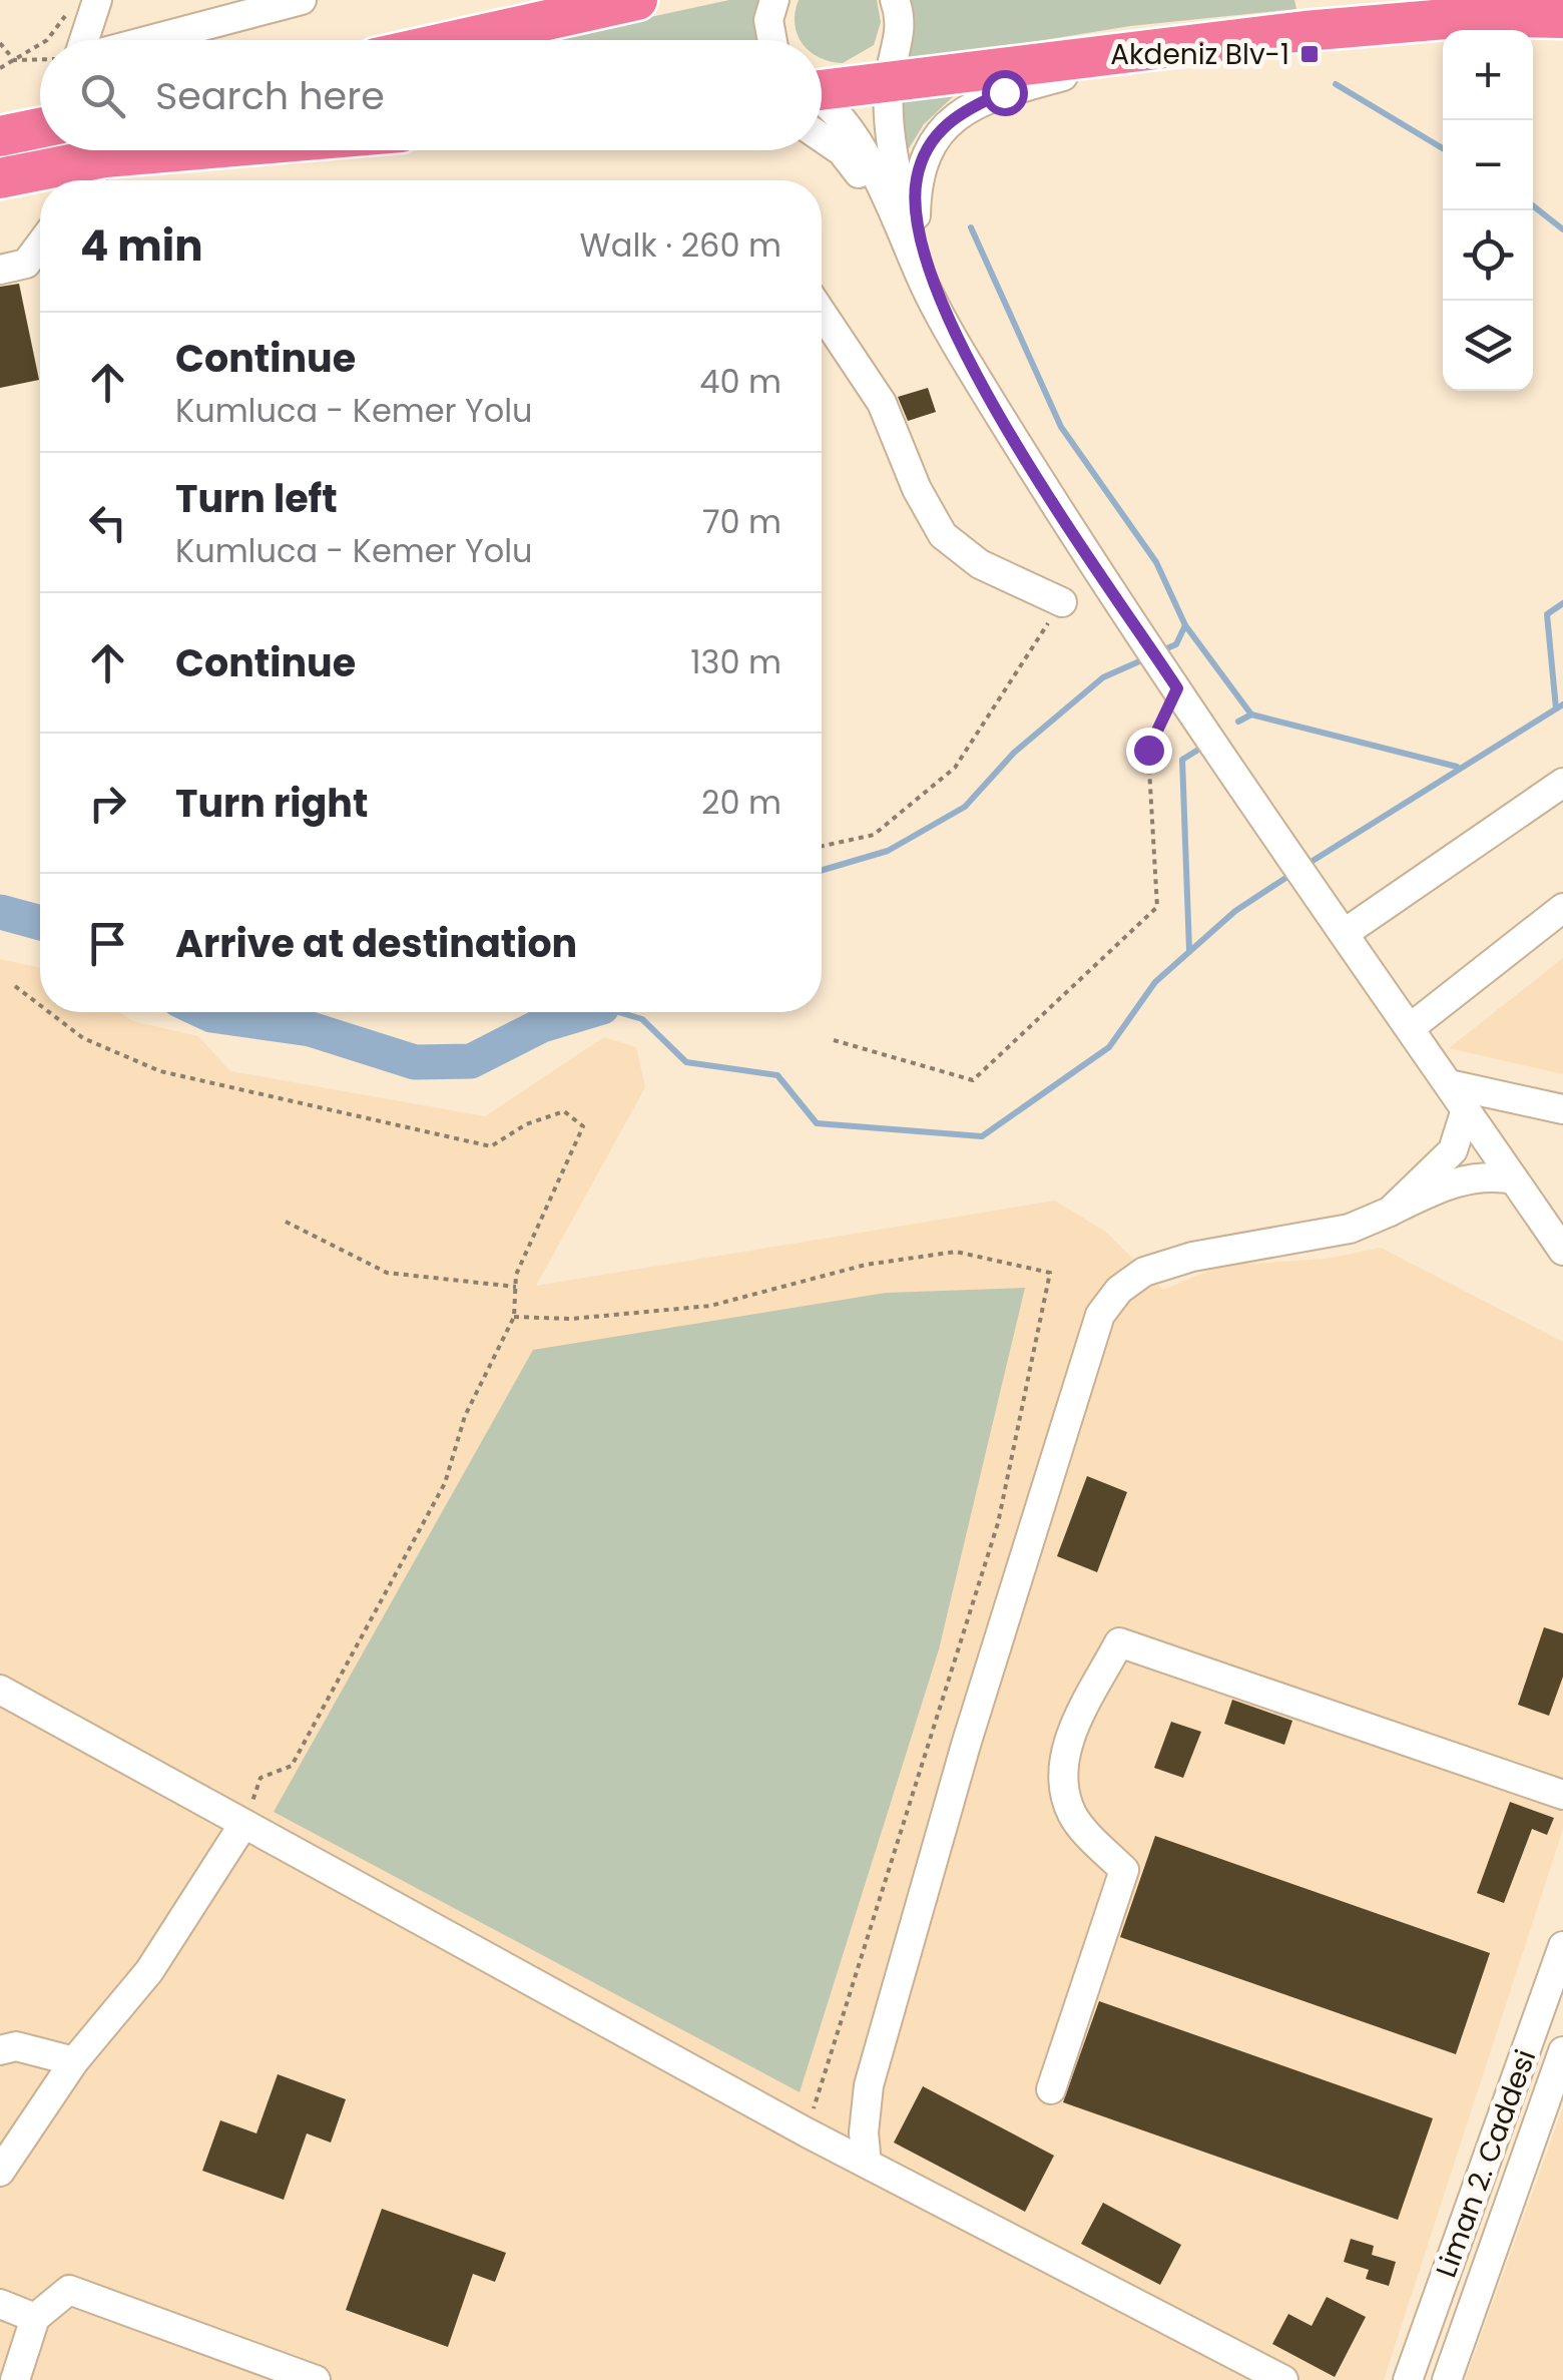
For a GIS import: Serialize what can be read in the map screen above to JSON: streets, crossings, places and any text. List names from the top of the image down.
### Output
{
  "streets": {
    "street": ["Liman 2. Caddesi"]
  },
  "places": {
    "transit": ["Akdeniz Blv-1"]
  },
  "page": {
    "map_buttons": ["+", "−"],
    "search": "Search here",
    "heading": ["4 min", "Walk · 260 m"],
    "list": [
      ["Continue", "Kumluca - Kemer Yolu", "40 m"],
      ["Turn left", "Kumluca - Kemer Yolu", "70 m"],
      ["Continue", "130 m"],
      ["Turn right", "20 m"],
      "Arrive at destination"
    ]
  }
}
